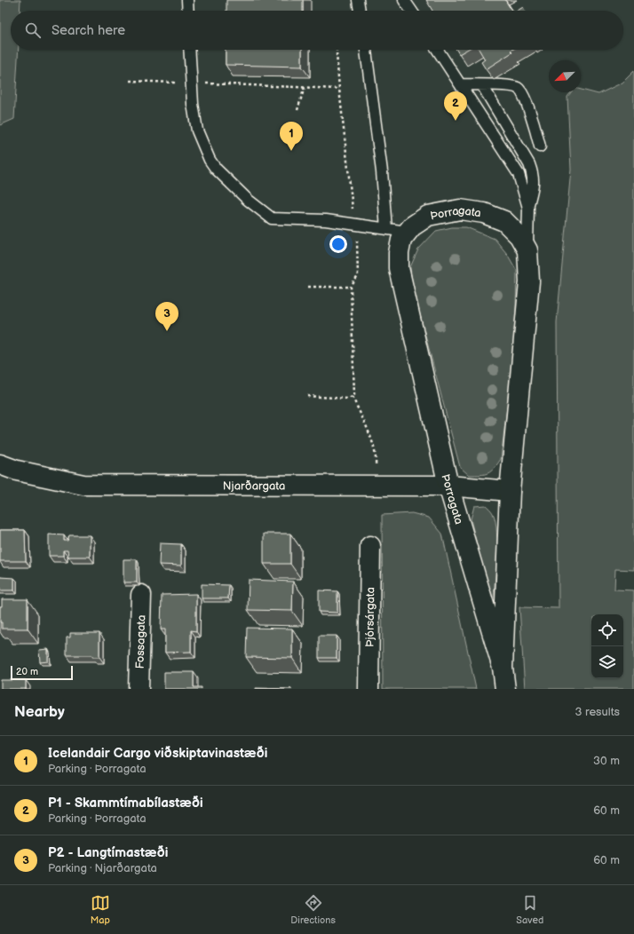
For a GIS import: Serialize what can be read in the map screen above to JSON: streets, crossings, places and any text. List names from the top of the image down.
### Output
{
  "streets": {
    "main road": [
      "Þorragata",
      "Njarðargata",
      "Þjórsárgata",
      "Fossagata"
    ]
  },
  "crossings": [
    ["Þorragata", "Njarðargata"]
  ],
  "scale_bar": "20 m",
  "north": "bottom left",
  "page": {
    "search": "Search here",
    "pins": ["2", "1", "3"],
    "scale": "20 m",
    "heading": ["Nearby", "3 results"],
    "list": [
      {
        "mark": "1",
        "name": "Icelandair Cargo viðskiptavinastæði",
        "note": "Parking · Þorragata",
        "value": "30 m"
      },
      {
        "mark": "2",
        "name": "P1 - Skammtímabílastæði",
        "note": "Parking · Þorragata",
        "value": "60 m"
      },
      {
        "mark": "3",
        "name": "P2 - Langtímastæði",
        "note": "Parking · Njarðargata",
        "value": "60 m"
      }
    ],
    "nav": ["Map", "Directions", "Saved"]
  }
}
